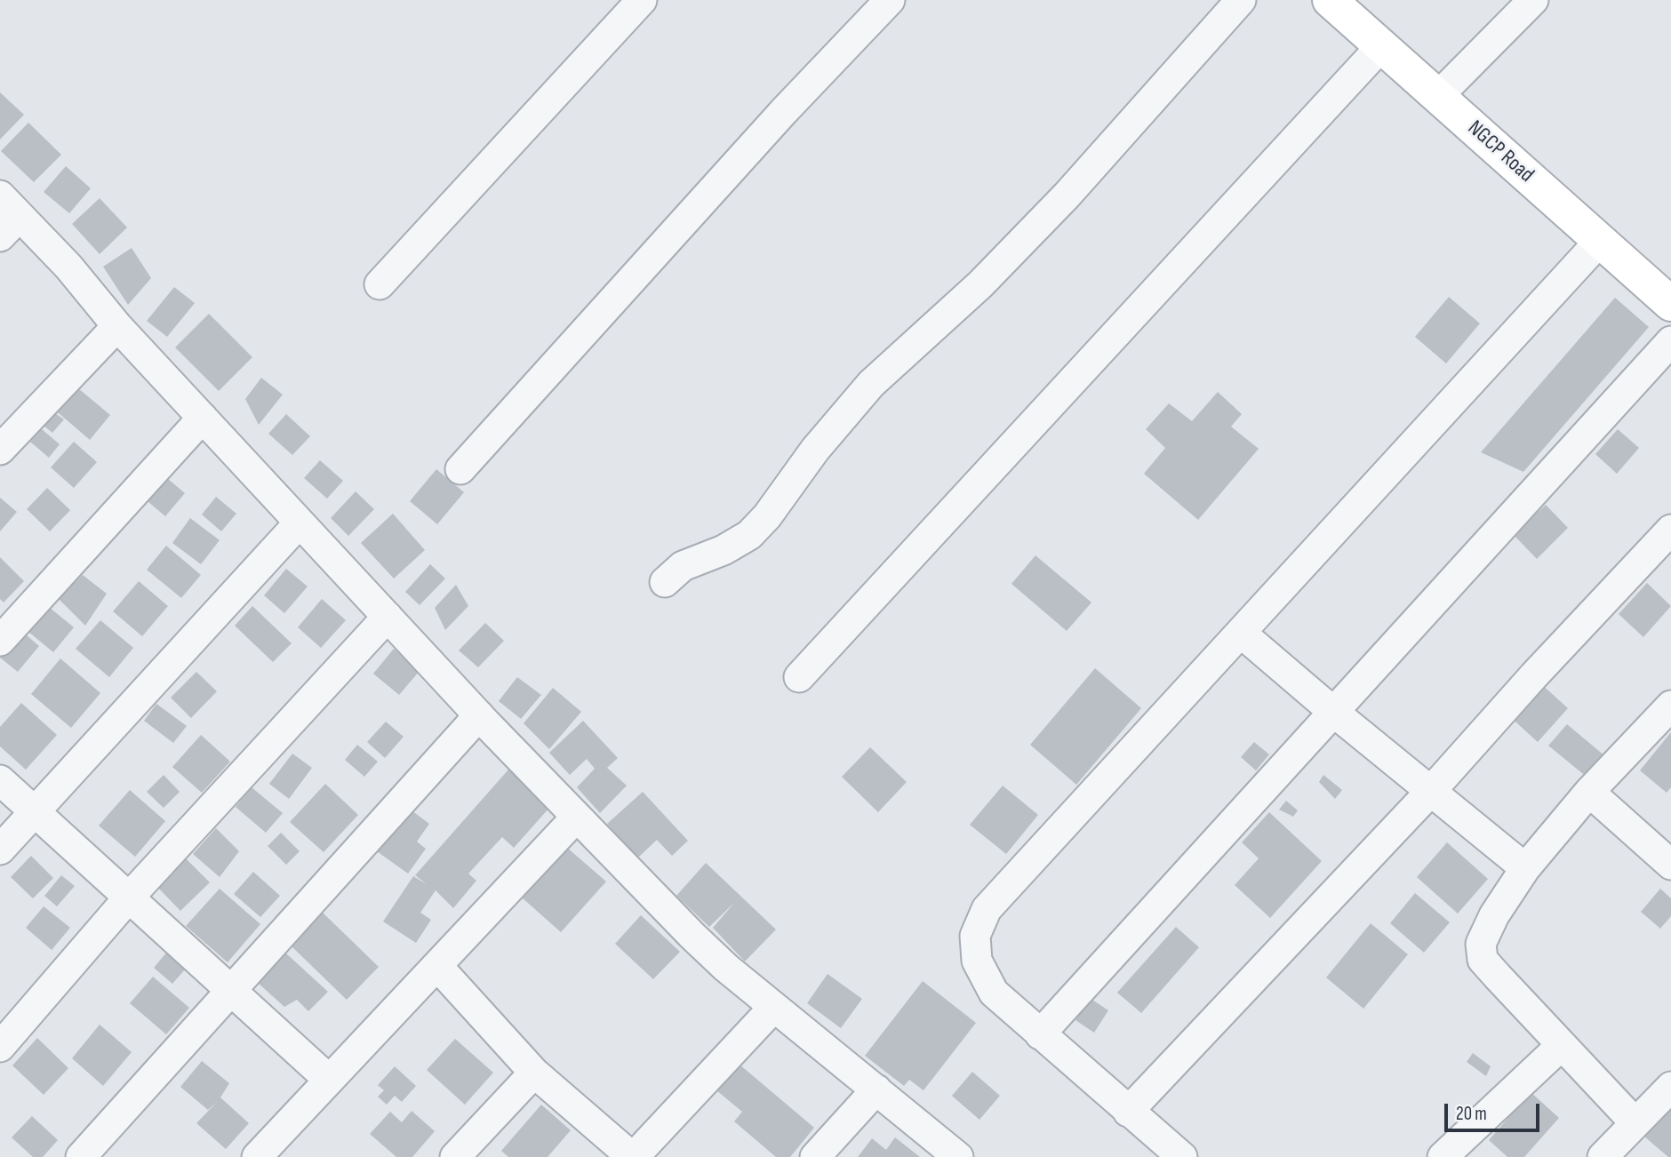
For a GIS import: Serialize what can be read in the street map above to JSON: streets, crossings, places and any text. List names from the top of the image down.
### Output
{
  "streets": {
    "main road": ["NGCP Road"]
  },
  "scale_bar": "20 m"
}
